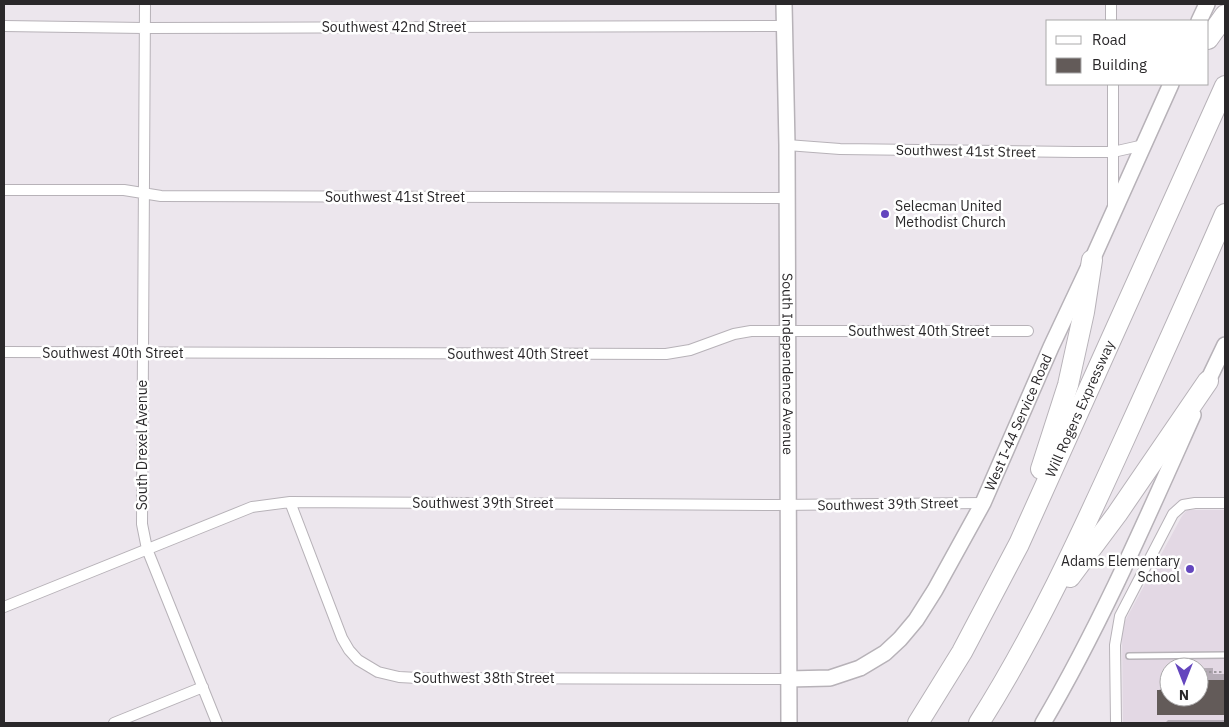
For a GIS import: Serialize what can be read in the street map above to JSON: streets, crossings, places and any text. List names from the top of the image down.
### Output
{
  "streets": {
    "highway": ["Will Rogers Expressway"],
    "street": [
      "Southwest 42nd Street",
      "Southwest 41st Street",
      "Southwest 40th Street",
      "South Independence Avenue",
      "West I-44 Service Road",
      "South Drexel Avenue",
      "Southwest 39th Street",
      "Southwest 38th Street"
    ]
  },
  "crossings": [
    ["Southwest 42nd Street", "South Independence Avenue"],
    ["Southwest 42nd Street", "South Drexel Avenue"],
    ["Southwest 41st Street", "South Independence Avenue"],
    ["Southwest 41st Street", "West I-44 Service Road"],
    ["Southwest 41st Street", "South Drexel Avenue"],
    ["Southwest 40th Street", "South Independence Avenue"],
    ["Southwest 40th Street", "South Drexel Avenue"],
    ["South Independence Avenue", "West I-44 Service Road"],
    ["South Independence Avenue", "Southwest 39th Street"],
    ["South Independence Avenue", "Southwest 38th Street"],
    ["West I-44 Service Road", "Southwest 39th Street"],
    ["West I-44 Service Road", "Southwest 38th Street"],
    ["South Drexel Avenue", "Southwest 39th Street"],
    ["Southwest 39th Street", "Southwest 38th Street"]
  ],
  "places": ["Selecman United Methodist Church", "Adams Elementary School"],
  "legend": ["Road", "Building"],
  "north": "bottom"
}
